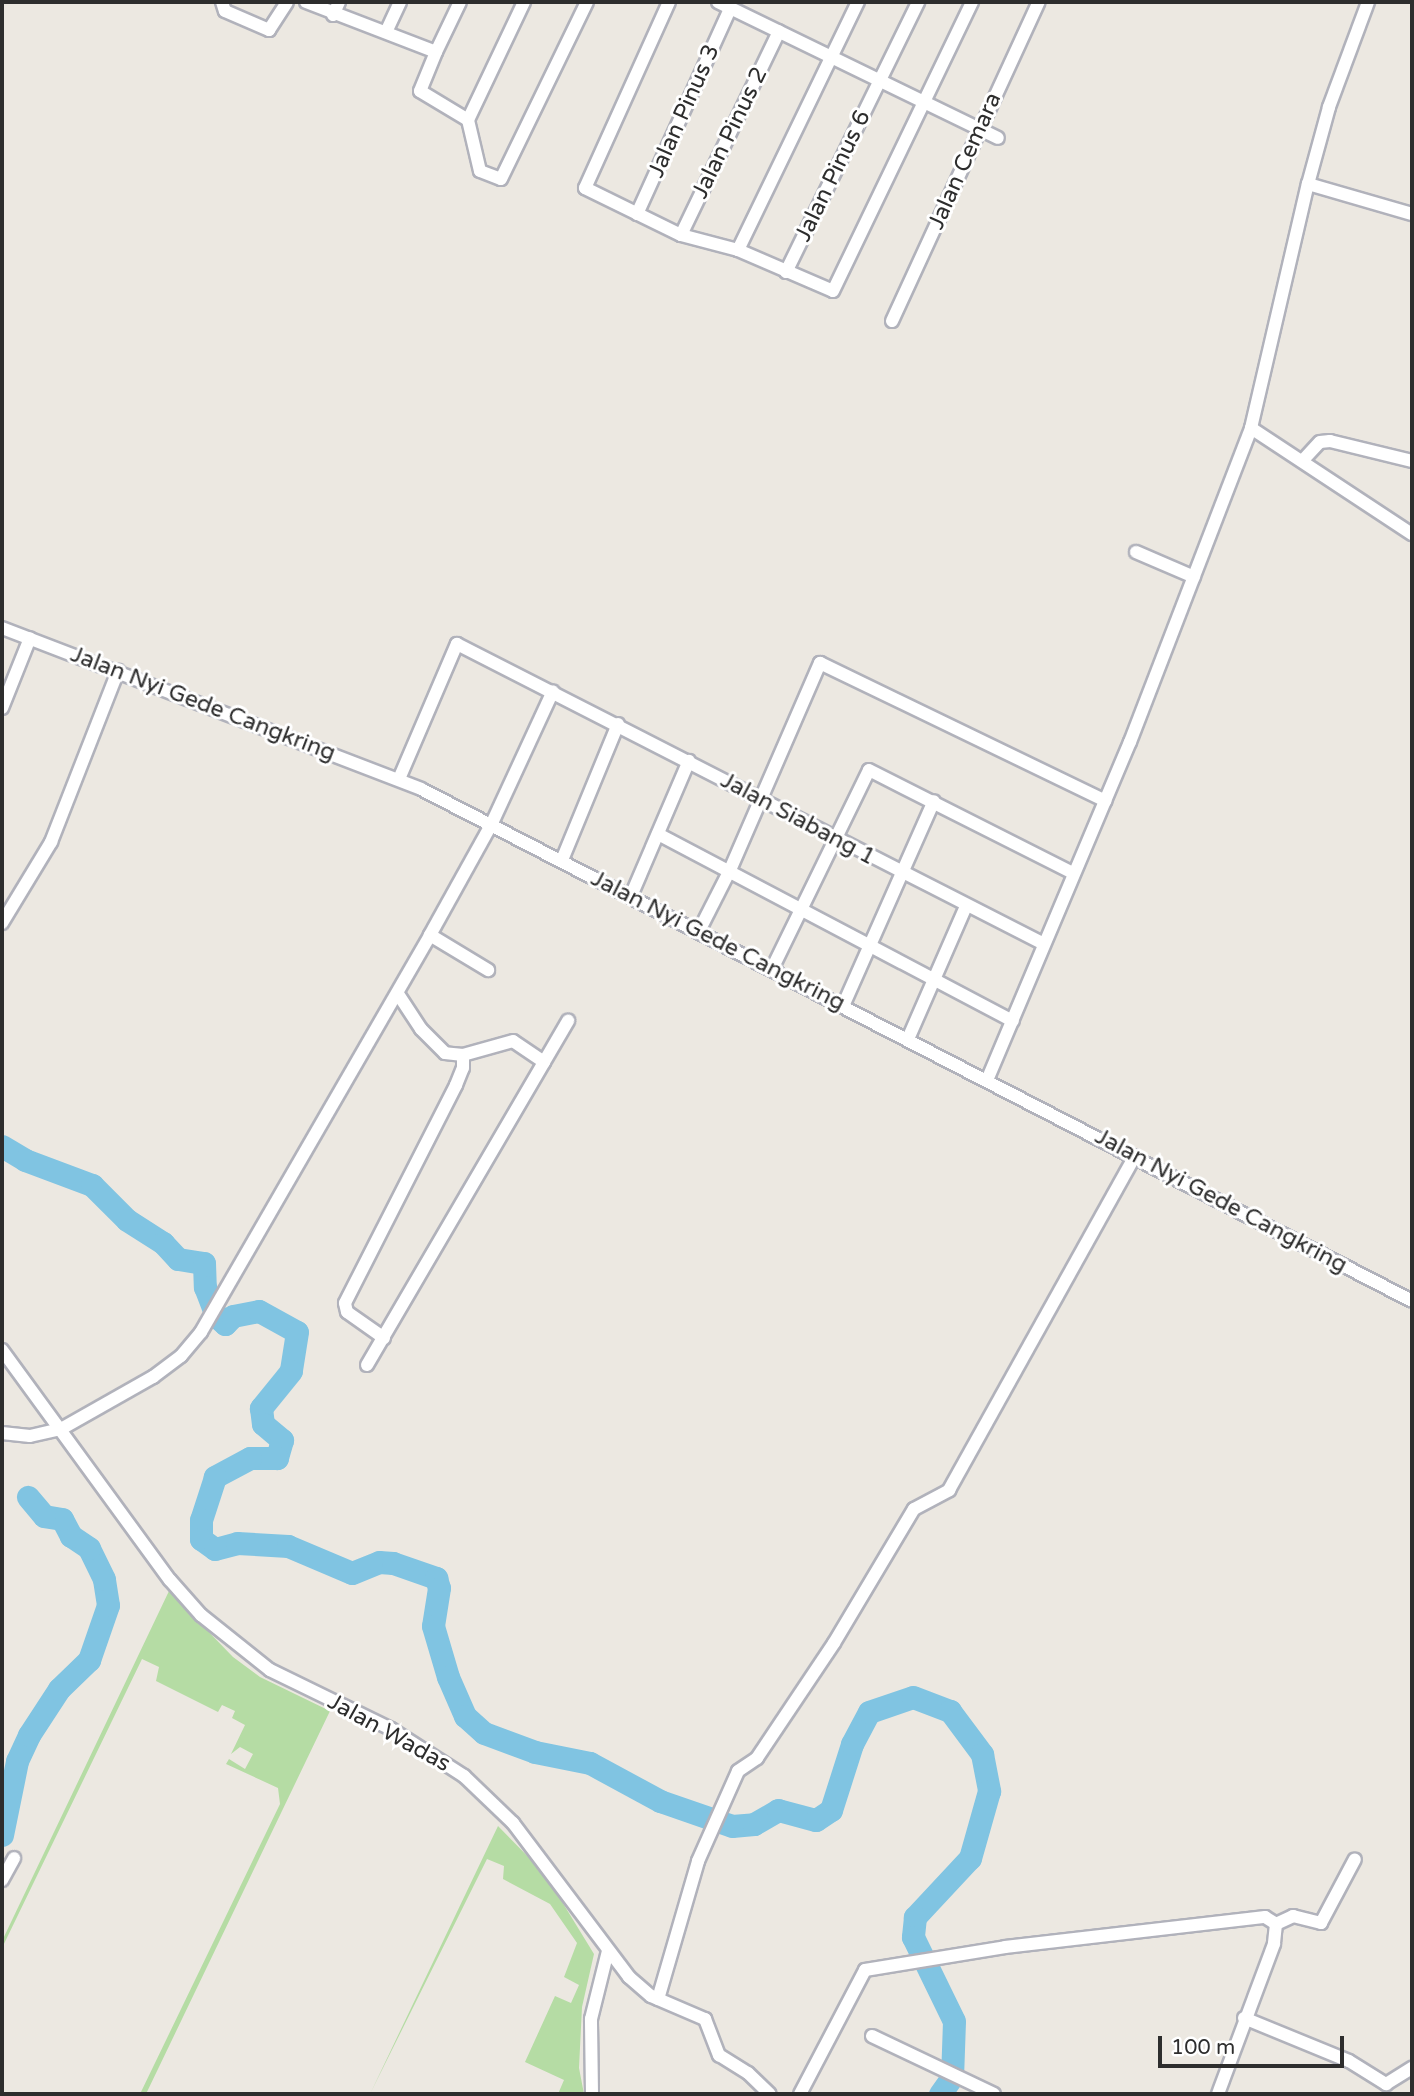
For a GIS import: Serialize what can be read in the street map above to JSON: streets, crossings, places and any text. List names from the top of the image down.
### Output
{
  "streets": {
    "street": [
      "Jalan Pinus 3",
      "Jalan Pinus 2",
      "Jalan Cemara",
      "Jalan Pinus 6",
      "Jalan Nyi Gede Cangkring",
      "Jalan Siabang 1",
      "Jalan Wadas"
    ]
  },
  "crossings": [
    ["Jalan Nyi Gede Cangkring", "Jalan Siabang 1"]
  ],
  "scale_bar": "100 m"
}
